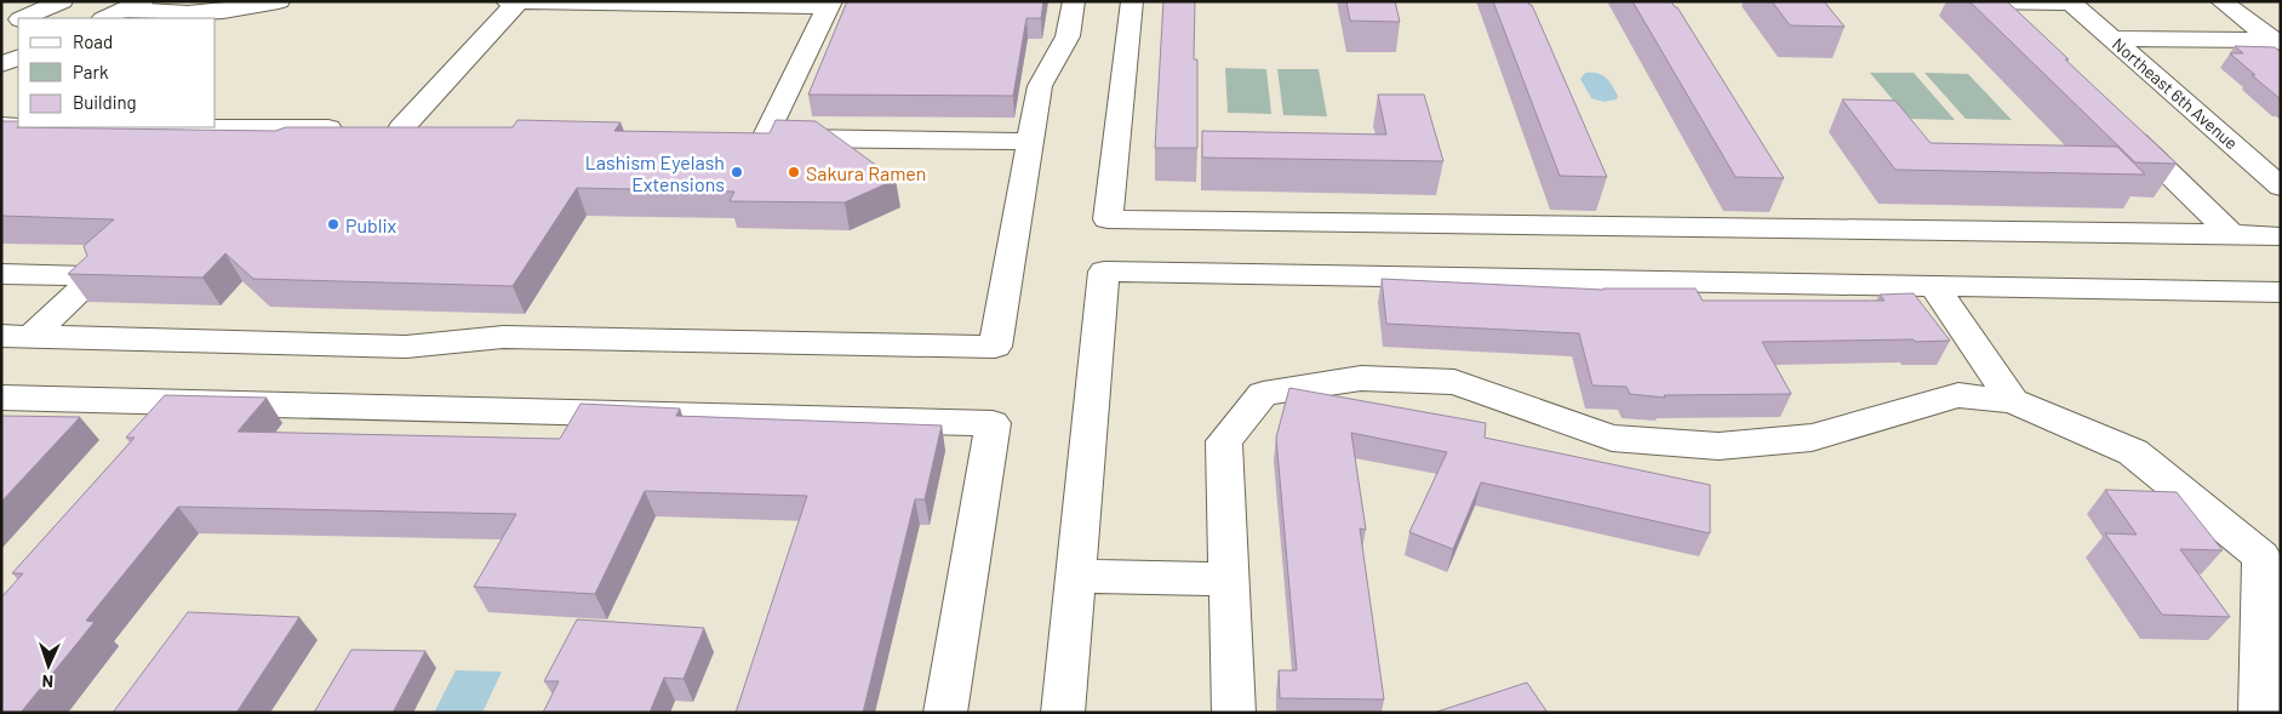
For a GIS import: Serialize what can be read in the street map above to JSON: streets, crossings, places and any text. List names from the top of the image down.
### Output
{
  "streets": {
    "street": ["Northeast 6th Avenue"]
  },
  "places": ["Lashism Eyelash Extensions", "Sakura Ramen", "Publix"],
  "legend": ["Road", "Park", "Building"],
  "north": "bottom"
}
